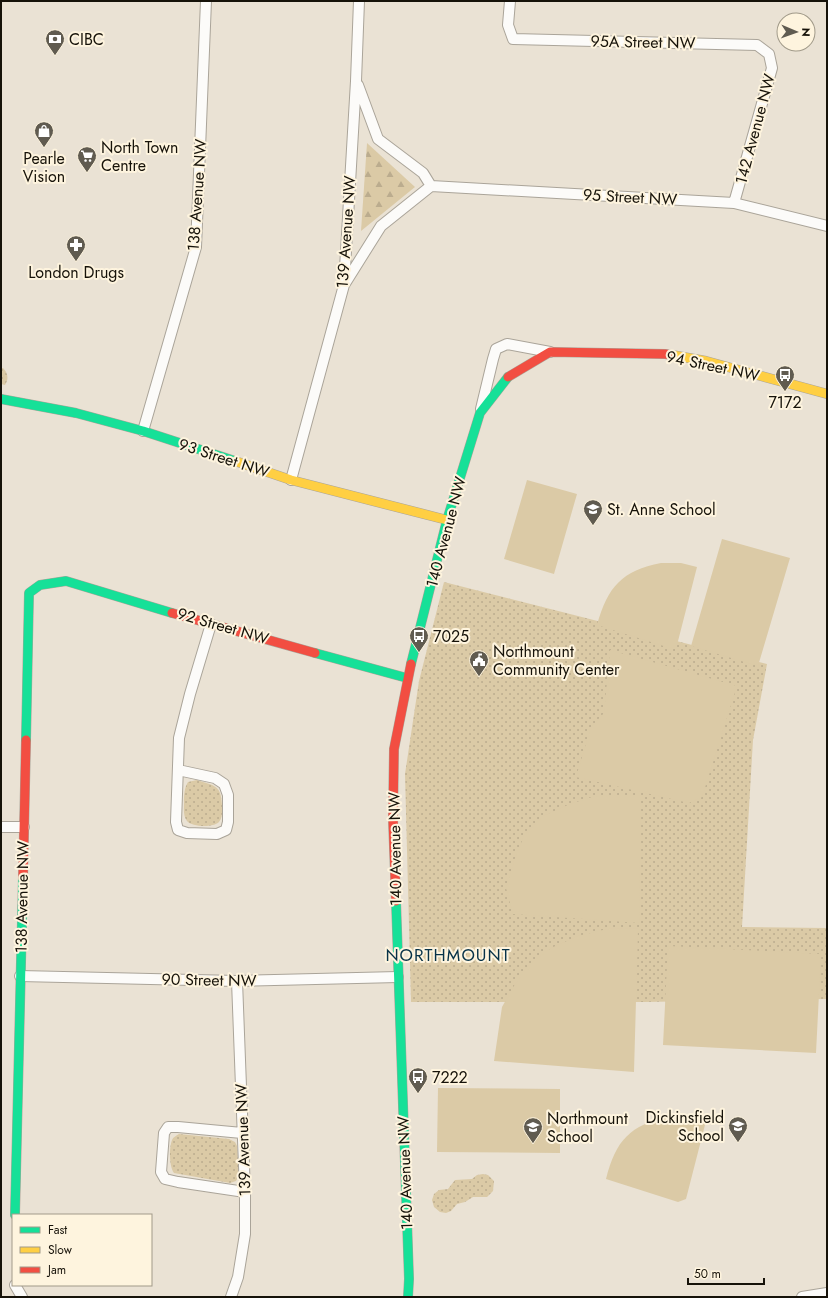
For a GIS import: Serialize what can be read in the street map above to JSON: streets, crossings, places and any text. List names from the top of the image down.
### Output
{
  "streets": {
    "street": [
      "95A Street NW",
      "142 Avenue NW",
      "138 Avenue NW",
      "95 Street NW",
      "139 Avenue NW",
      "94 Street NW",
      "93 Street NW",
      "140 Avenue NW",
      "92 Street NW",
      "90 Street NW"
    ]
  },
  "crossings": [
    ["95A Street NW", "142 Avenue NW"],
    ["142 Avenue NW", "95 Street NW"],
    ["138 Avenue NW", "93 Street NW"],
    ["138 Avenue NW", "92 Street NW"],
    ["138 Avenue NW", "90 Street NW"],
    ["139 Avenue NW", "93 Street NW"],
    ["139 Avenue NW", "90 Street NW"],
    ["94 Street NW", "140 Avenue NW"],
    ["93 Street NW", "140 Avenue NW"],
    ["140 Avenue NW", "92 Street NW"],
    ["140 Avenue NW", "90 Street NW"]
  ],
  "districts": ["NORTHMOUNT"],
  "places": {
    "bank": ["CIBC"],
    "shop": ["Pearle Vision"],
    "supermarket": ["North Town Centre"],
    "pharmacy": ["London Drugs"],
    "bus stop": ["7172", "7025", "7222"],
    "school or university": ["St. Anne School", "Dickinsfield School", "Northmount School"],
    "public building": ["Northmount Community Center"]
  },
  "legend": ["Fast", "Slow", "Jam"],
  "scale_bar": "50 m",
  "north": "right"
}
